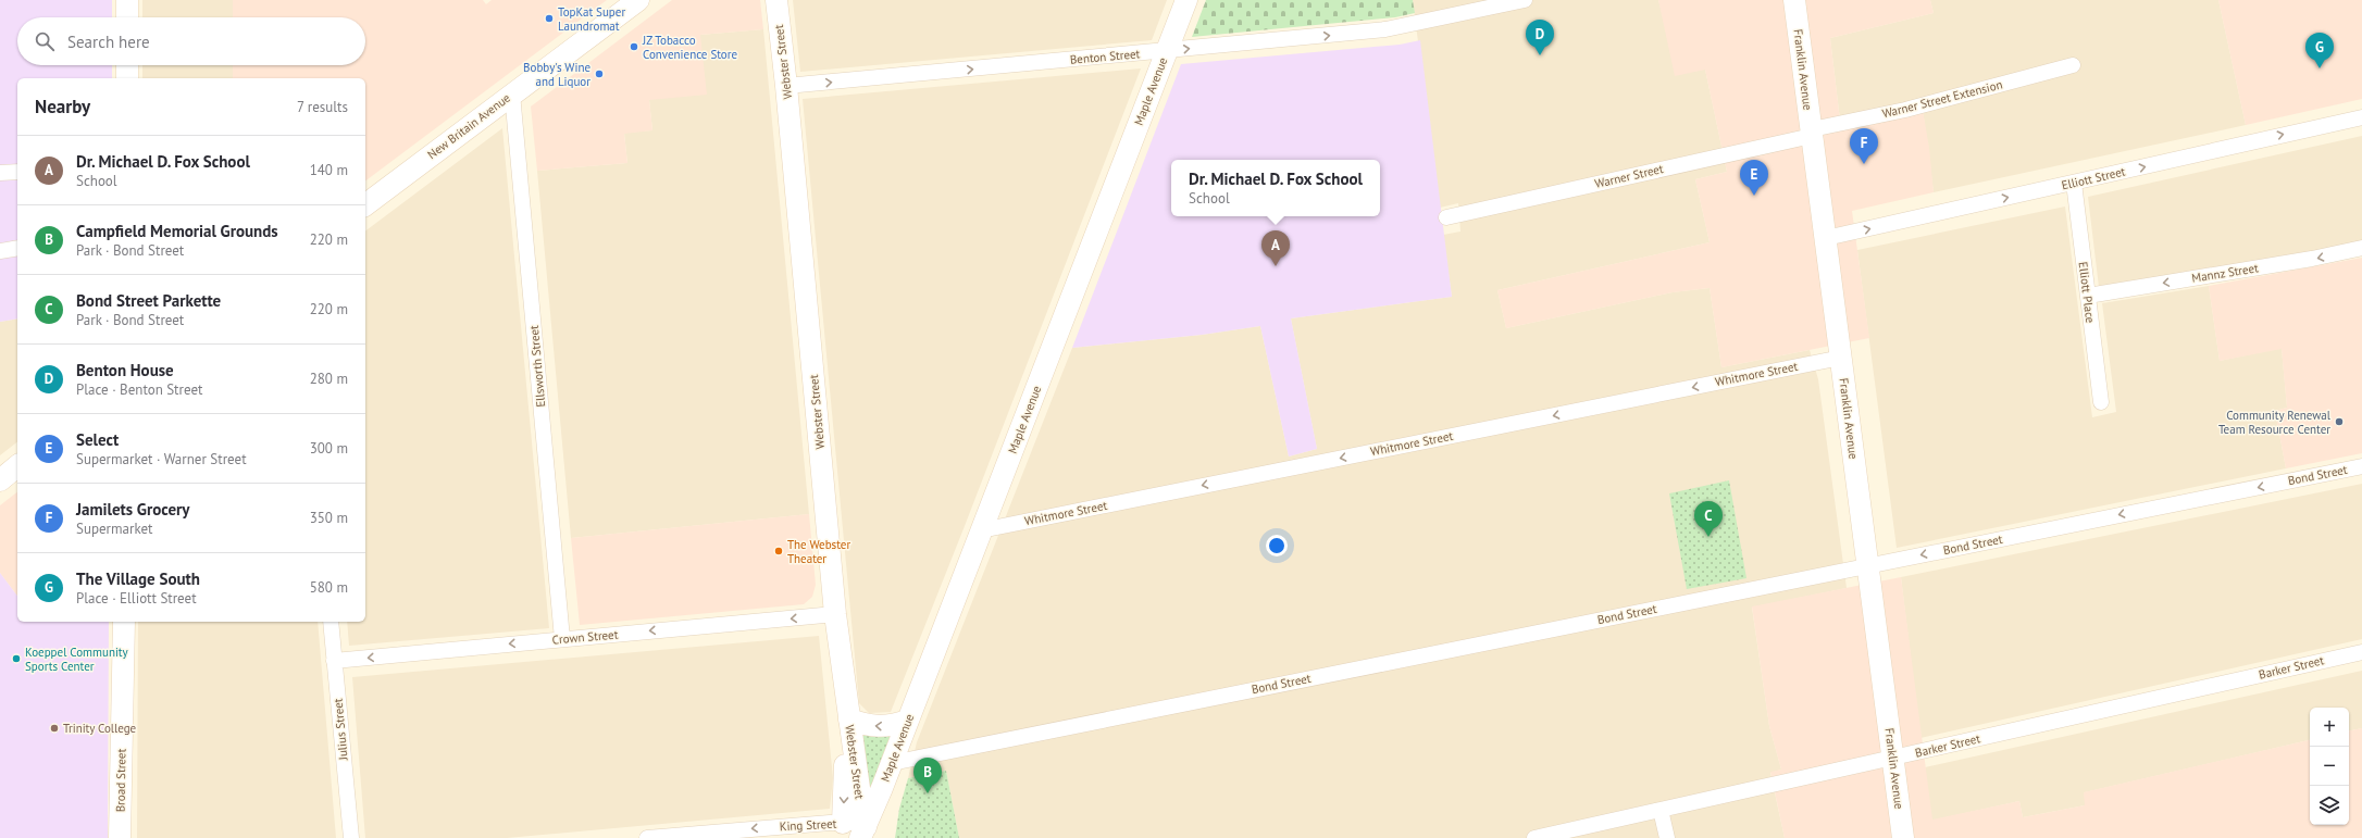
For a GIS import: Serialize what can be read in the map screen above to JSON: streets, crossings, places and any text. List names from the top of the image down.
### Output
{
  "streets": {
    "main road": [
      "Webster Street",
      "Franklin Avenue",
      "Maple Avenue",
      "New Britain Avenue",
      "Broad Street"
    ],
    "street": [
      "Benton Street",
      "Warner Street Extension",
      "Warner Street",
      "Elliott Street",
      "Mannz Street",
      "Elliott Place",
      "Ellsworth Street",
      "Whitmore Street",
      "Bond Street",
      "Crown Street",
      "Barker Street",
      "Julius Street",
      "King Street"
    ]
  },
  "crossings": [
    ["Benton Street", "Webster Street"],
    ["Benton Street", "Maple Avenue"],
    ["Webster Street", "Maple Avenue"],
    ["Webster Street", "Crown Street"],
    ["Webster Street", "King Street"],
    ["Franklin Avenue", "Warner Street Extension"],
    ["Franklin Avenue", "Warner Street"],
    ["Franklin Avenue", "Elliott Street"],
    ["Franklin Avenue", "Whitmore Street"],
    ["Franklin Avenue", "Bond Street"],
    ["Franklin Avenue", "Barker Street"],
    ["Maple Avenue", "Whitmore Street"],
    ["Maple Avenue", "Bond Street"],
    ["Maple Avenue", "King Street"],
    ["Warner Street Extension", "Warner Street"],
    ["New Britain Avenue", "Ellsworth Street"],
    ["Elliott Street", "Elliott Place"],
    ["Mannz Street", "Elliott Place"],
    ["Ellsworth Street", "Crown Street"],
    ["Crown Street", "Julius Street"]
  ],
  "one_way": [
    "Benton Street",
    "Elliott Street",
    "Mannz Street",
    "Whitmore Street",
    "Crown Street",
    "King Street"
  ],
  "places": [
    "TopKat Super Laundromat",
    "JZ Tobacco Convenience Store",
    "Bobby's Wine and Liquor",
    "Community Renewal Team Resource Center",
    "The Webster Theater",
    "Koeppel Community Sports Center",
    "Trinity College"
  ],
  "page": {
    "search": "Search here",
    "pins": [
      "D",
      "G",
      "F",
      "E",
      "A",
      "C",
      "B"
    ],
    "heading": ["Nearby", "7 results"],
    "list": [
      {
        "mark": "A",
        "name": "Dr. Michael D. Fox School",
        "note": "School",
        "value": "140 m"
      },
      {
        "mark": "B",
        "name": "Campfield Memorial Grounds",
        "note": "Park · Bond Street",
        "value": "220 m"
      },
      {
        "mark": "C",
        "name": "Bond Street Parkette",
        "note": "Park · Bond Street",
        "value": "220 m"
      },
      {
        "mark": "D",
        "name": "Benton House",
        "note": "Place · Benton Street",
        "value": "280 m"
      },
      {
        "mark": "E",
        "name": "Select",
        "note": "Supermarket · Warner Street",
        "value": "300 m"
      },
      {
        "mark": "F",
        "name": "Jamilets Grocery",
        "note": "Supermarket",
        "value": "350 m"
      },
      {
        "mark": "G",
        "name": "The Village South",
        "note": "Place · Elliott Street",
        "value": "580 m"
      }
    ],
    "popup": ["Dr. Michael D. Fox School", "School"],
    "map_buttons": ["+", "−"]
  }
}
